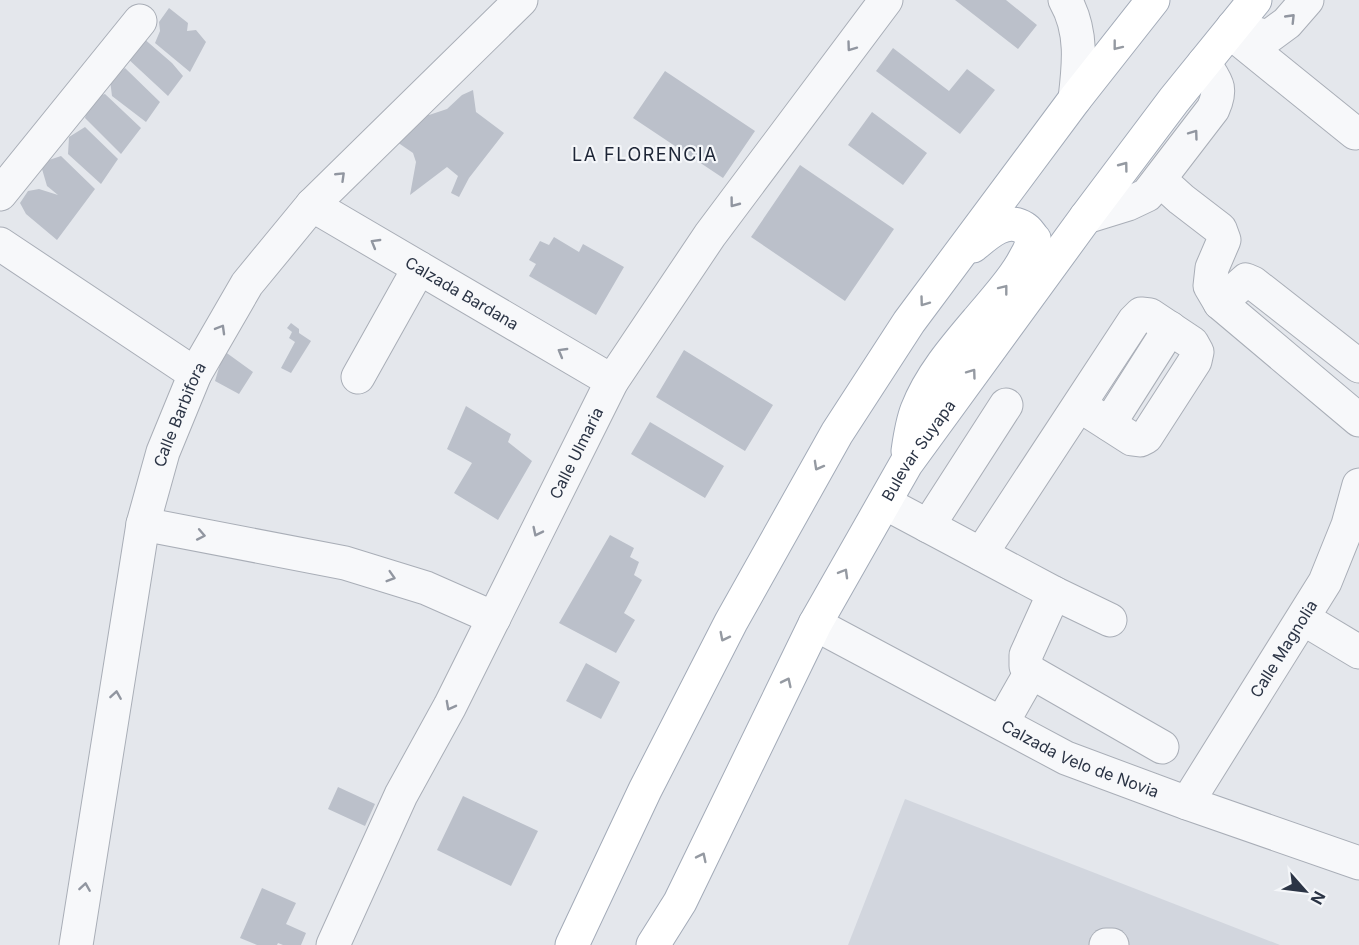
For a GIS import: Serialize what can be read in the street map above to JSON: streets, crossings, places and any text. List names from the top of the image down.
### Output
{
  "streets": {
    "main road": ["Bulevar Suyapa"],
    "street": [
      "Calzada Bardana",
      "Calle Barbifora",
      "Calle Ulmaria",
      "Calle Magnolia",
      "Calzada Velo de Novia"
    ]
  },
  "crossings": [
    ["Calzada Bardana", "Calle Barbifora"],
    ["Calzada Bardana", "Calle Ulmaria"],
    ["Bulevar Suyapa", "Calzada Velo de Novia"],
    ["Calle Magnolia", "Calzada Velo de Novia"]
  ],
  "one_way": ["Calle Ulmaria"],
  "districts": ["LA FLORENCIA"],
  "north": "bottom right"
}
